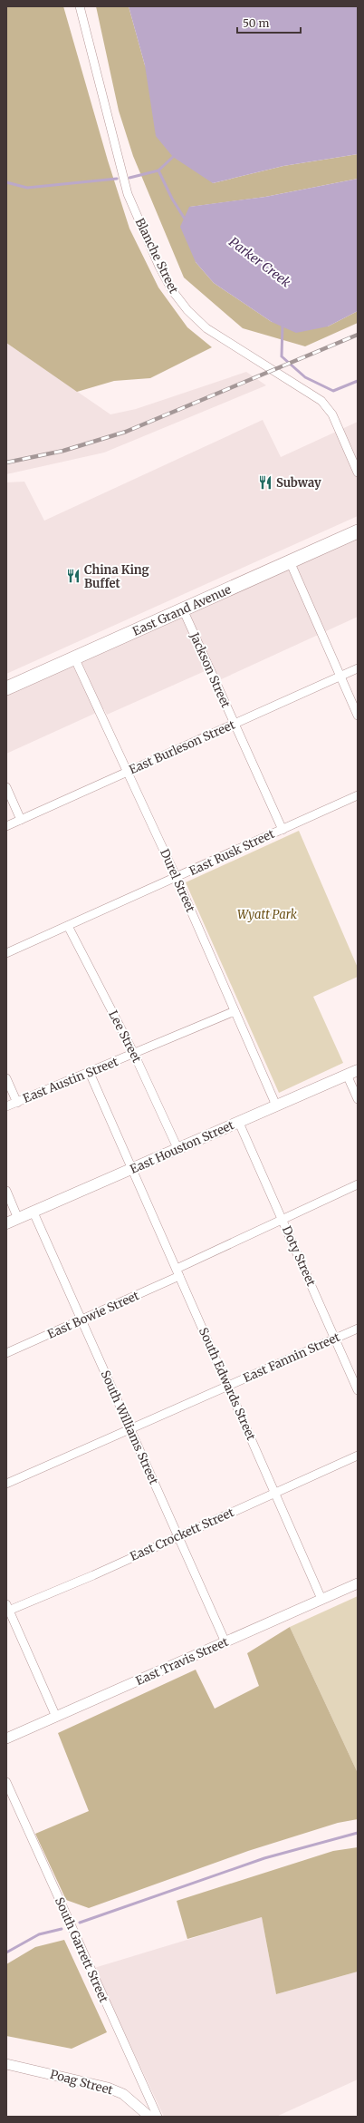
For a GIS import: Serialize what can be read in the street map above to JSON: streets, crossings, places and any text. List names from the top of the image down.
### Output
{
  "streets": {
    "highway": ["East Grand Avenue"],
    "main road": ["East Houston Street"],
    "street": [
      "Blanche Street",
      "Jackson Street",
      "East Burleson Street",
      "East Rusk Street",
      "Durel Street",
      "Lee Street",
      "East Austin Street",
      "Doty Street",
      "East Bowie Street",
      "East Fannin Street",
      "South Edwards Street",
      "South Williams Street",
      "East Crockett Street",
      "East Travis Street",
      "South Garrett Street",
      "Poag Street"
    ]
  },
  "crossings": [
    ["East Grand Avenue", "Jackson Street"],
    ["East Grand Avenue", "Durel Street"],
    ["Jackson Street", "East Burleson Street"],
    ["Jackson Street", "East Rusk Street"],
    ["East Burleson Street", "Durel Street"],
    ["East Rusk Street", "Durel Street"],
    ["East Rusk Street", "Lee Street"],
    ["Durel Street", "East Austin Street"],
    ["Durel Street", "East Houston Street"],
    ["Lee Street", "East Austin Street"],
    ["Lee Street", "East Houston Street"],
    ["East Austin Street", "South Edwards Street"],
    ["East Houston Street", "Doty Street"],
    ["East Houston Street", "South Edwards Street"],
    ["East Houston Street", "South Williams Street"],
    ["Doty Street", "East Bowie Street"],
    ["Doty Street", "East Fannin Street"],
    ["East Bowie Street", "South Edwards Street"],
    ["East Bowie Street", "South Williams Street"],
    ["East Fannin Street", "South Edwards Street"],
    ["East Fannin Street", "South Williams Street"],
    ["South Edwards Street", "East Crockett Street"],
    ["South Edwards Street", "East Travis Street"],
    ["South Williams Street", "East Crockett Street"],
    ["South Williams Street", "East Travis Street"]
  ],
  "water": ["Parker Creek"],
  "parks": ["Wyatt Park"],
  "places": {
    "restaurant": ["Subway", "China King Buffet"]
  },
  "scale_bar": "50 m"
}
